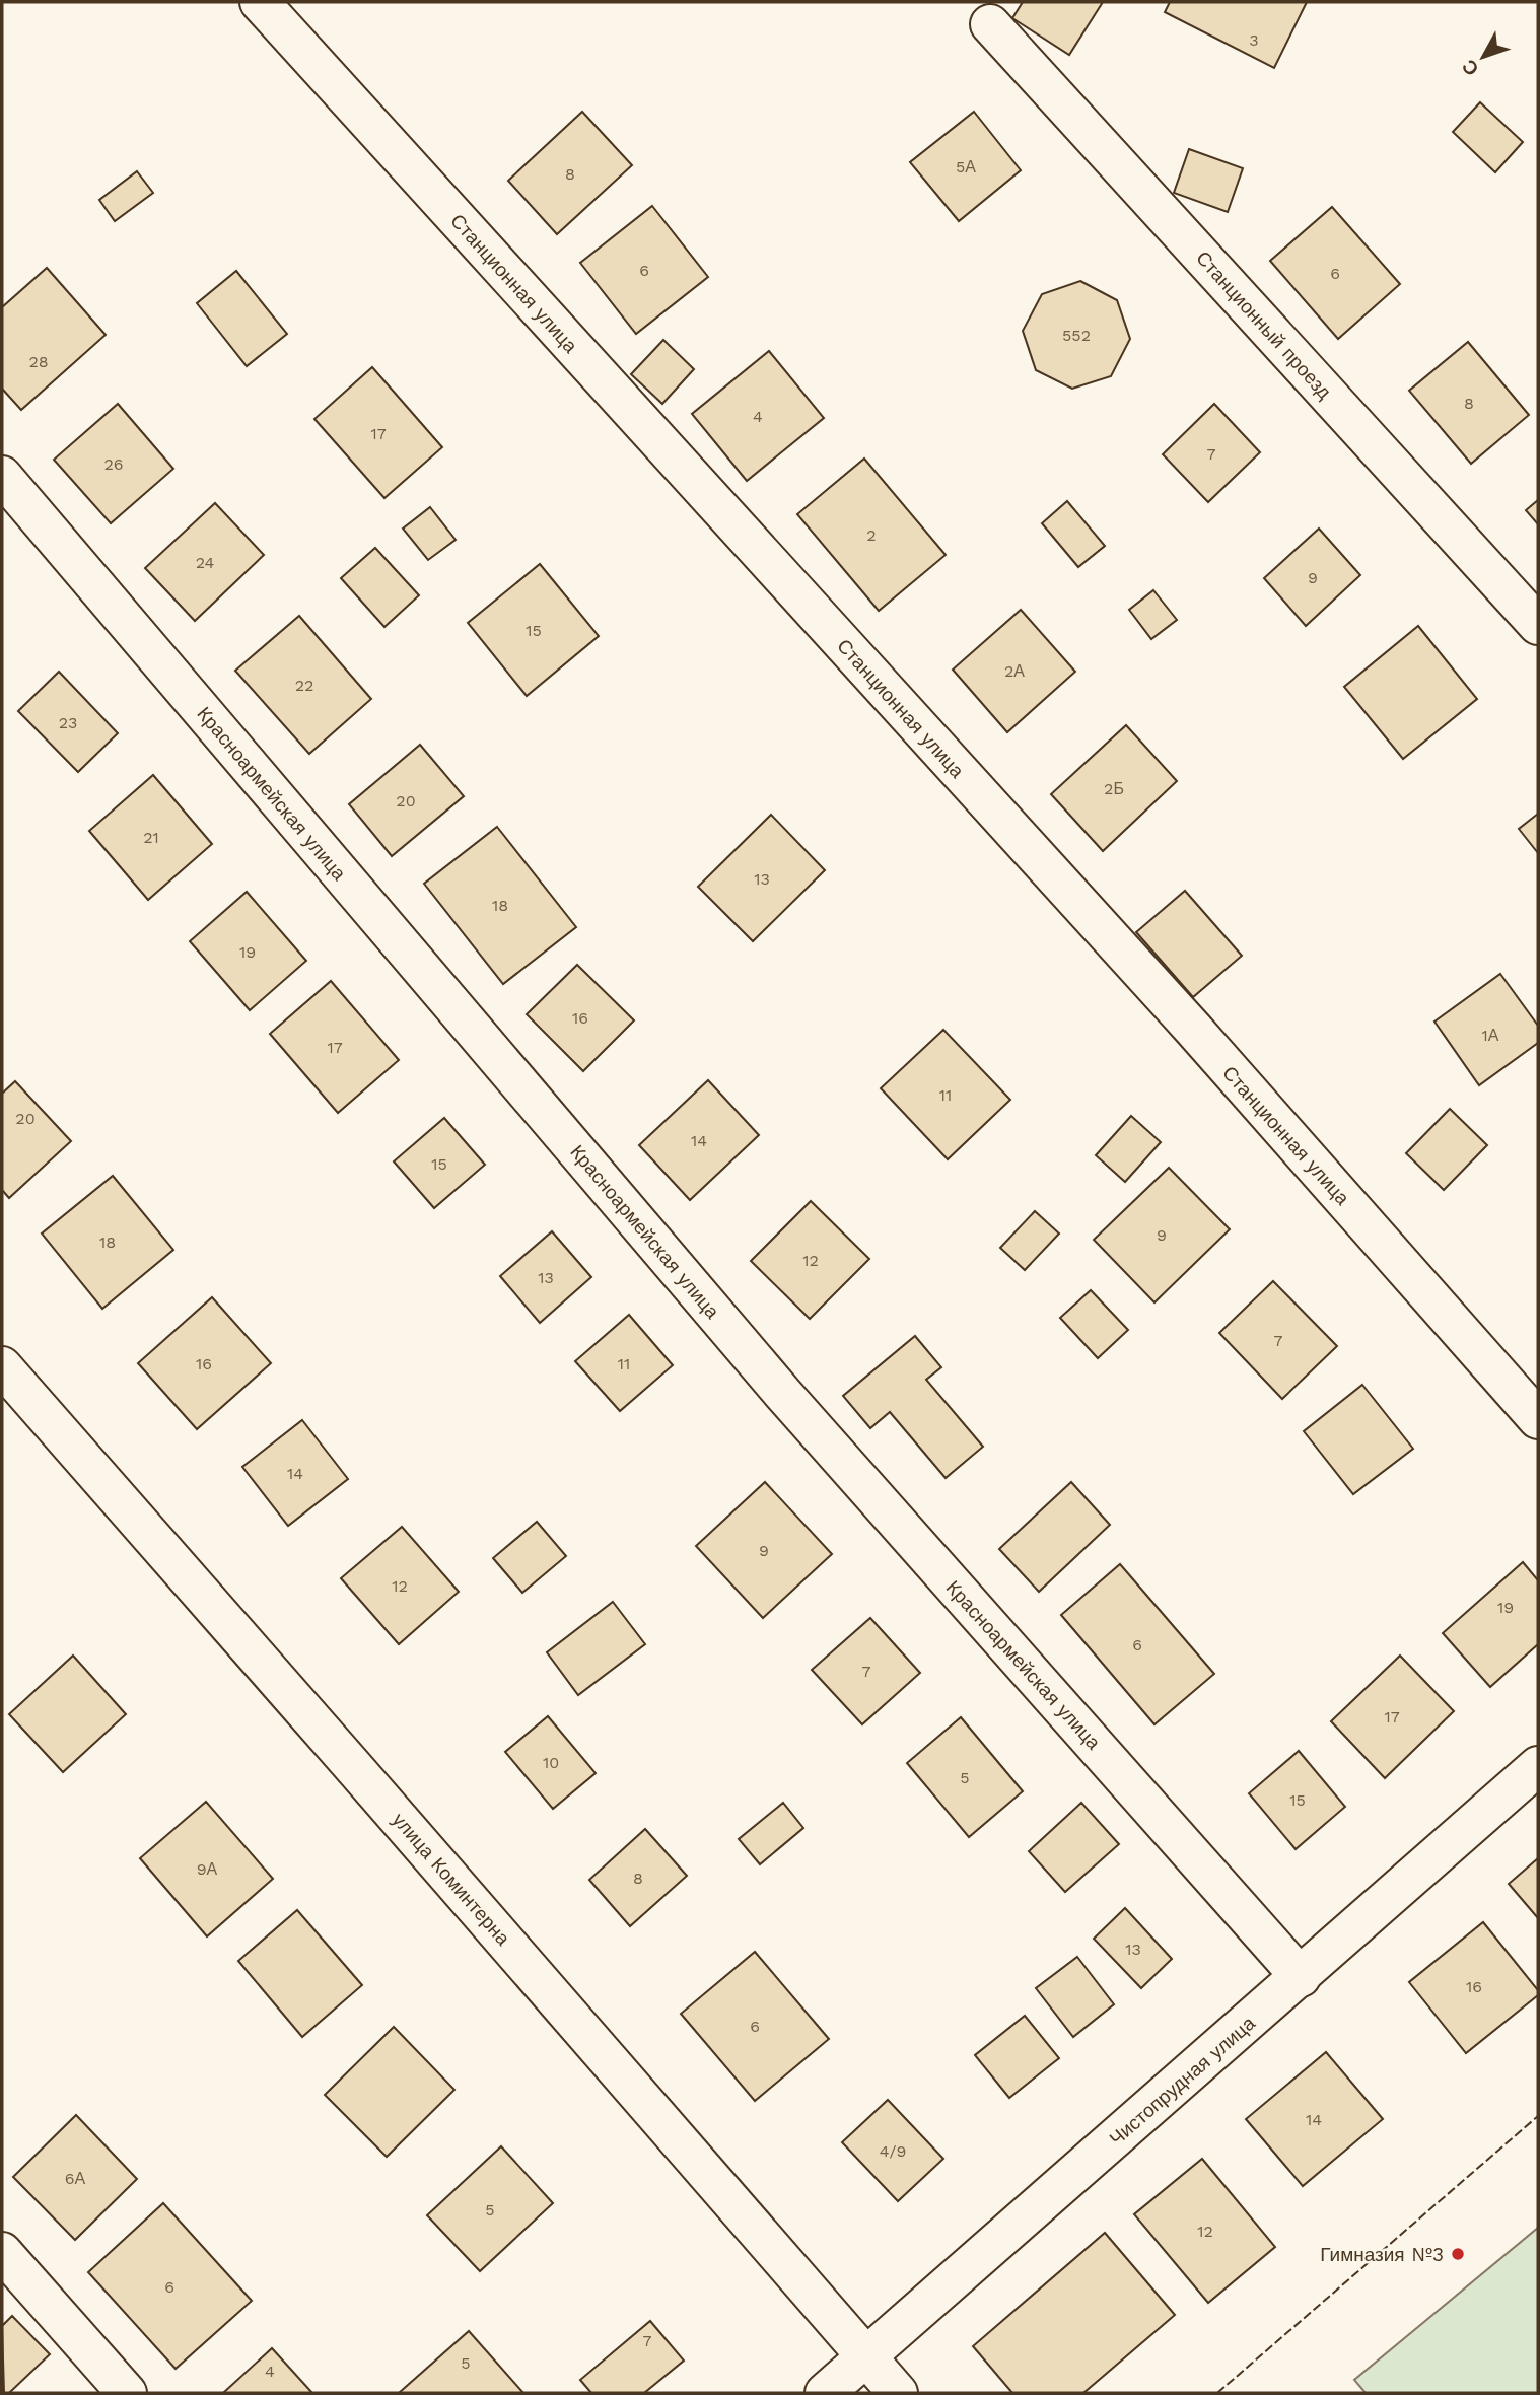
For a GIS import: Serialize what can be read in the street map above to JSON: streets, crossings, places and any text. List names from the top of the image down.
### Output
{
  "streets": {
    "street": [
      "Станционная улица",
      "Станционный проезд",
      "Красноармейская улица",
      "улица Коминтерна",
      "Чистопрудная улица"
    ]
  },
  "crossings": [
    ["Красноармейская улица", "Чистопрудная улица"],
    ["улица Коминтерна", "Чистопрудная улица"]
  ],
  "places": ["Гимназия №3"],
  "house_numbers": [
    "3",
    "5А",
    "8",
    "6",
    "6",
    "552",
    "28",
    "8",
    "4",
    "17",
    "7",
    "26",
    "2",
    "24",
    "9",
    "15",
    "2А",
    "22",
    "23",
    "2Б",
    "20",
    "21",
    "13",
    "18",
    "19",
    "16",
    "1А",
    "17",
    "11",
    "20",
    "14",
    "15",
    "9",
    "18",
    "12",
    "13",
    "7",
    "16",
    "11",
    "14",
    "9",
    "12",
    "19",
    "6",
    "7",
    "17",
    "10",
    "5",
    "15",
    "9А",
    "8",
    "13",
    "16",
    "6",
    "14",
    "4/9",
    "6А",
    "5",
    "12",
    "6",
    "7",
    "5",
    "4"
  ],
  "north": "bottom left"
}
